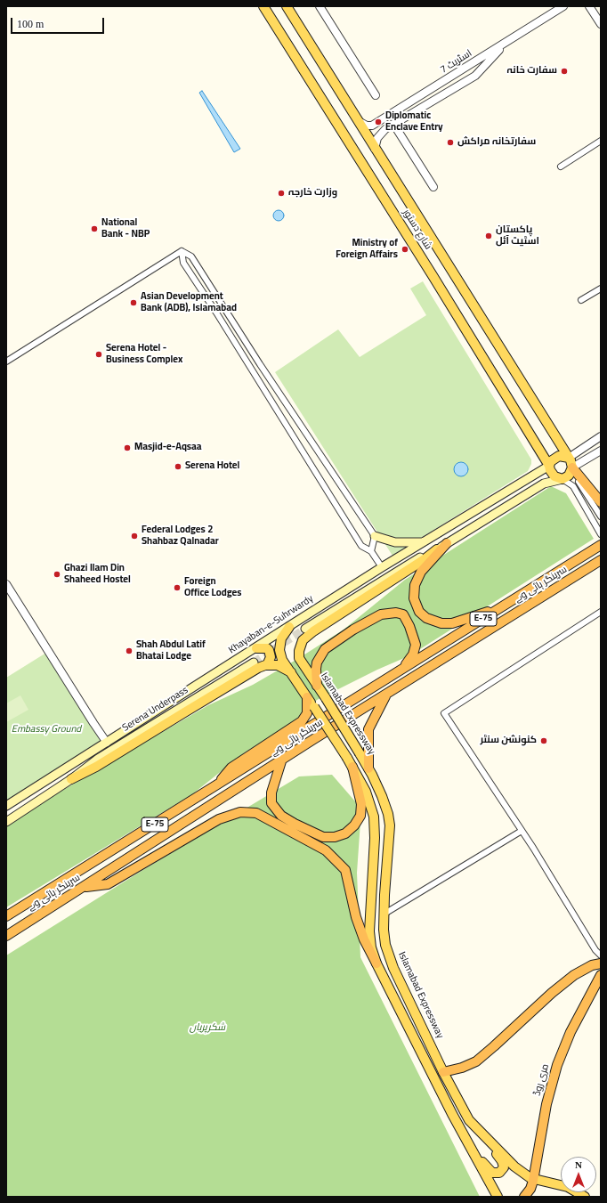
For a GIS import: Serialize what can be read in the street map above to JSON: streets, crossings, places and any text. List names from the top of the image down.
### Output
{
  "streets": {
    "highway": ["سرینگر ہائی وے", "E-75", "مری روڈ"],
    "main road": [
      "شارع دستور",
      "Khayaban-e-Suhrwardy",
      "Serena Underpass",
      "Islamabad Expressway"
    ],
    "street": ["اسٹریٹ 7"]
  },
  "crossings": [
    ["اسٹریٹ 7", "شارع دستور"],
    ["شارع دستور", "Khayaban-e-Suhrwardy"],
    ["Islamabad Expressway", "مری روڈ"]
  ],
  "parks": ["Embassy Ground", "شکرپریاں"],
  "places": [
    "سفارت خانہ",
    "Diplomatic Enclave Entry",
    "سفارتخانہ مراکش",
    "وزارت خارجہ",
    "National Bank - NBP",
    "پاکستان اسٹیٹ آئل",
    "Ministry of Foreign Affairs",
    "Asian Development Bank (ADB), Islamabad",
    "Serena Hotel - Business Complex",
    "Masjid-e-Aqsaa",
    "Serena Hotel",
    "Federal Lodges 2 Shahbaz Qalnadar",
    "Ghazi Ilam Din Shaheed Hostel",
    "Foreign Office Lodges",
    "Shah Abdul Latif Bhatai Lodge",
    "کنونشن سنٹر"
  ],
  "scale_bar": "100 m",
  "north": "top"
}
